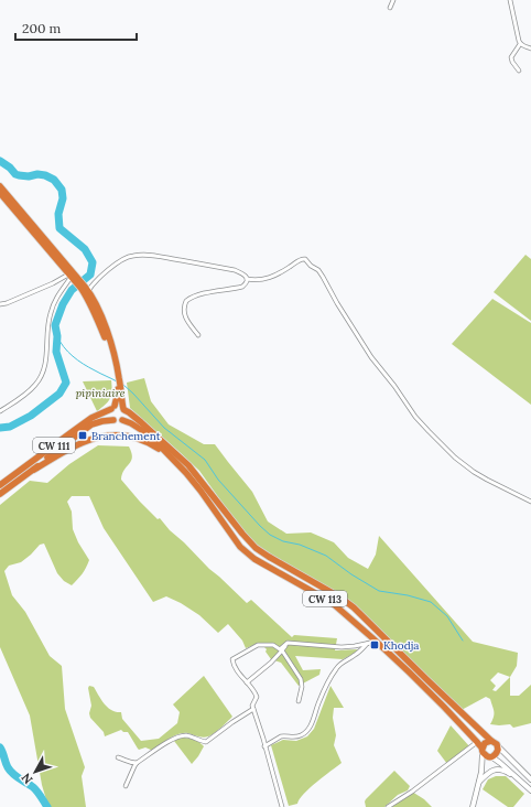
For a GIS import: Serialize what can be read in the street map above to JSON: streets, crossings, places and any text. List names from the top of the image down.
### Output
{
  "streets": {
    "highway": ["CW 111", "CW 113"]
  },
  "parks": ["pipiniaire"],
  "places": {
    "transit": ["Branchement", "Khodja"]
  },
  "scale_bar": "200 m",
  "north": "bottom left"
}
